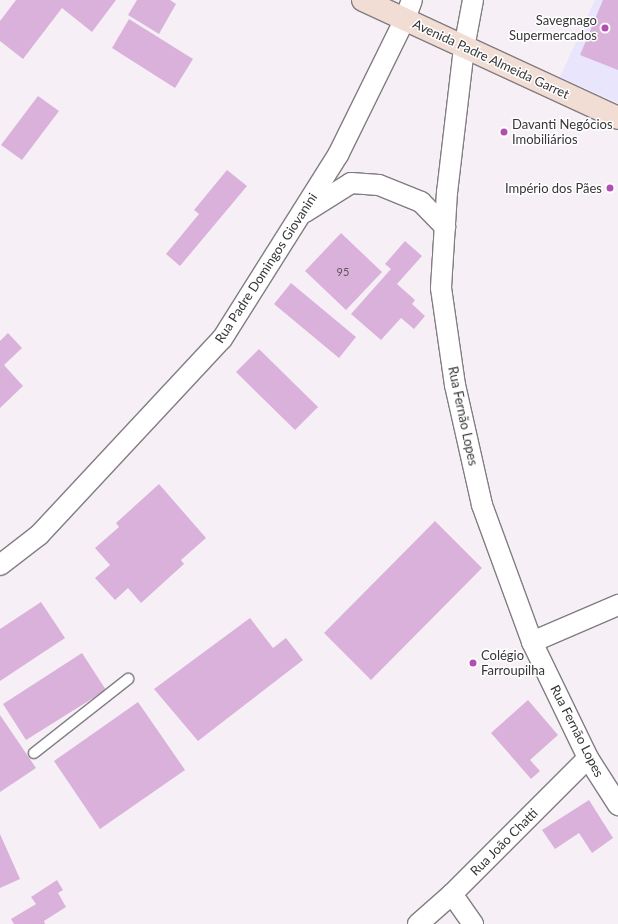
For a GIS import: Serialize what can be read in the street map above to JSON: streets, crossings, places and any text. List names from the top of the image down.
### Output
{
  "streets": {
    "main road": ["Avenida Padre Almeida Garret"],
    "street": ["Rua Padre Domingos Giovanini", "Rua Fernão Lopes", "Rua João Chatti"]
  },
  "crossings": [
    ["Avenida Padre Almeida Garret", "Rua Padre Domingos Giovanini"],
    ["Avenida Padre Almeida Garret", "Rua Fernão Lopes"],
    ["Rua Fernão Lopes", "Rua João Chatti"]
  ],
  "places": [
    "Savegnago Supermercados",
    "Davanti Negócios Imobiliários",
    "Império dos Pães",
    "Colégio Farroupilha"
  ],
  "house_numbers": ["95"]
}
